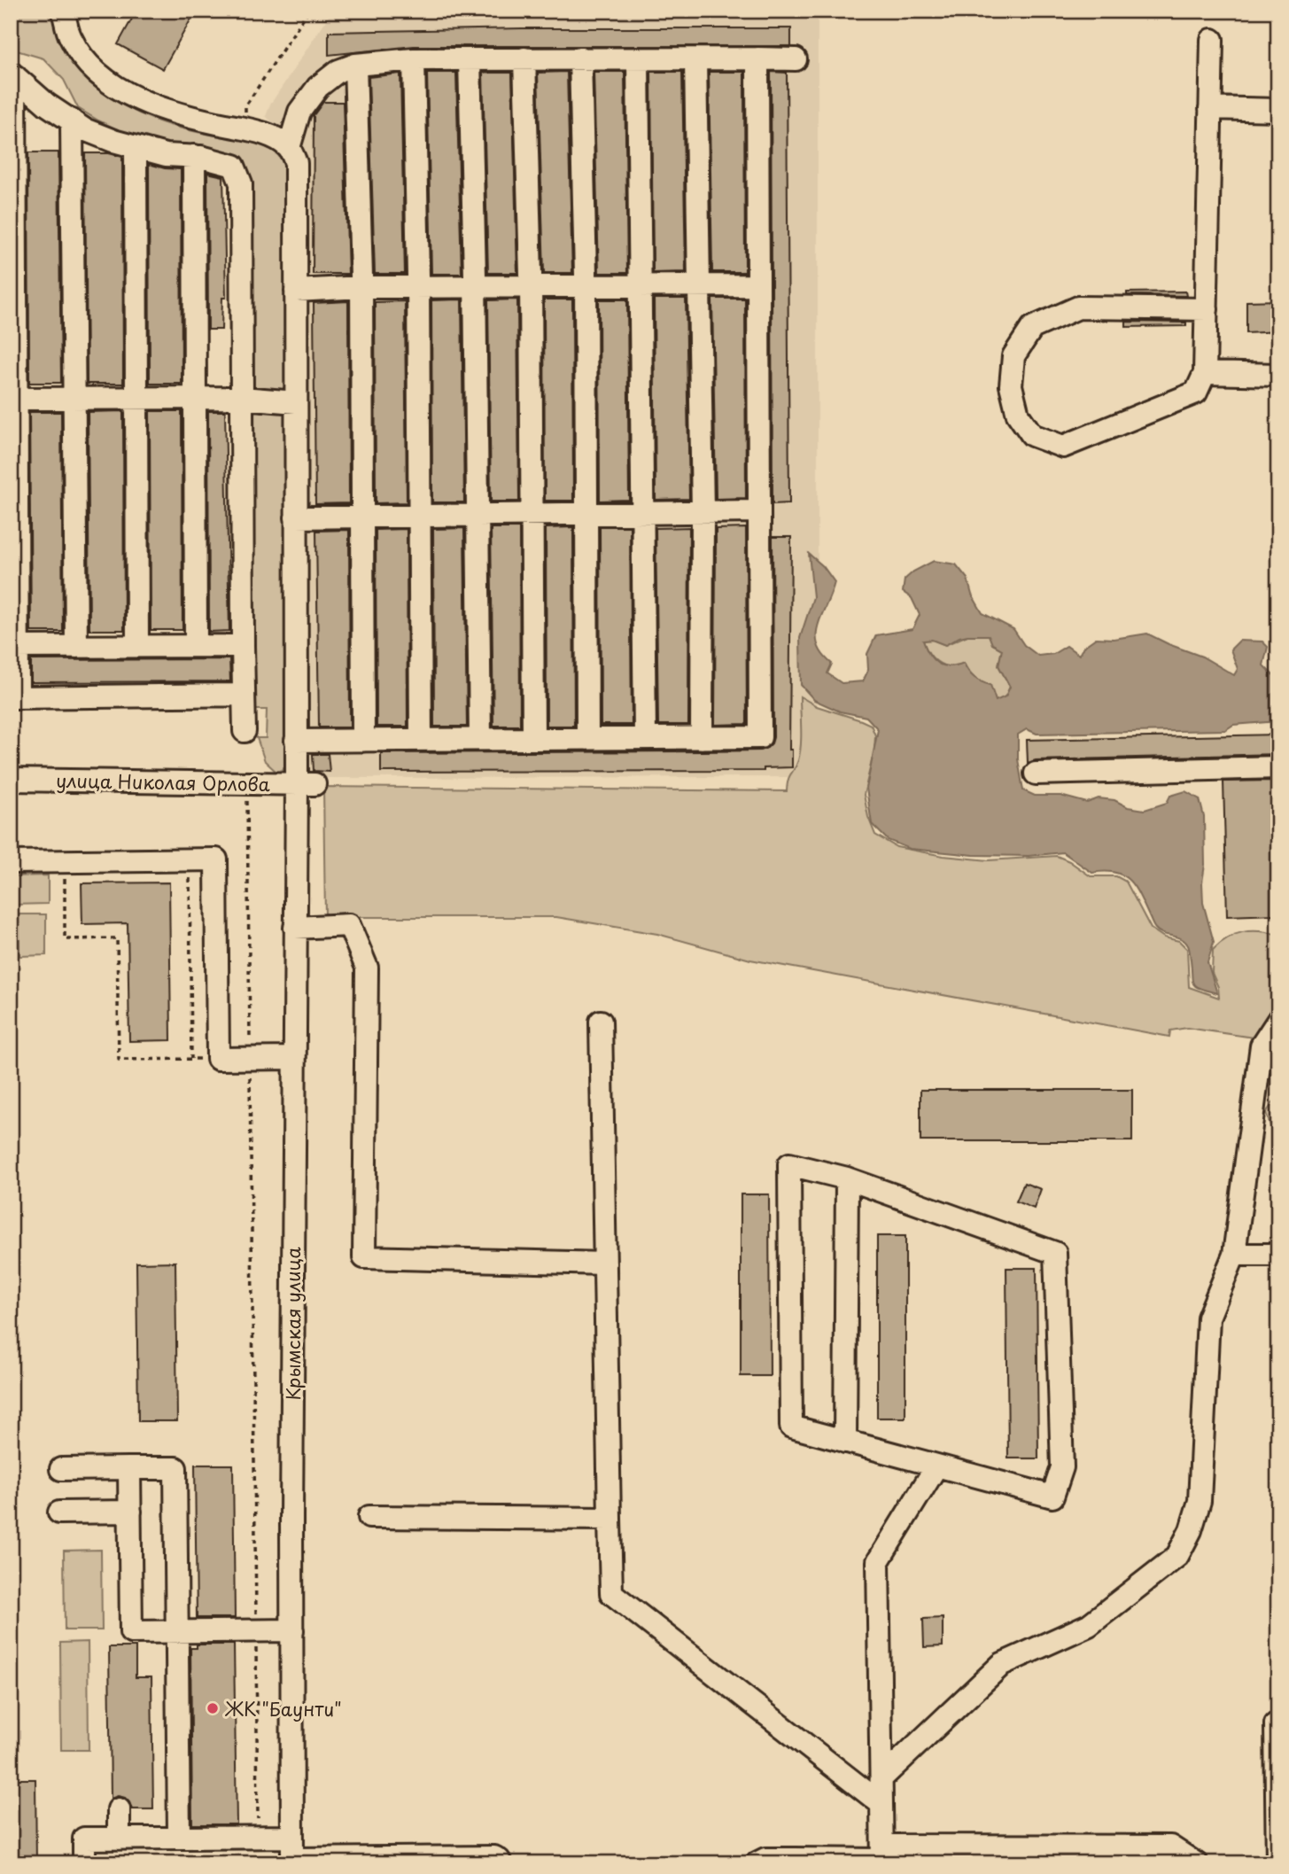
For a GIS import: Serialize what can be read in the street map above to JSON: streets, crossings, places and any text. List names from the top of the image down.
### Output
{
  "streets": {
    "street": ["улица Николая Орлова", "Крымская улица"]
  },
  "crossings": [
    ["улица Николая Орлова", "Крымская улица"]
  ],
  "places": ["ЖК \"Баунти\""]
}
